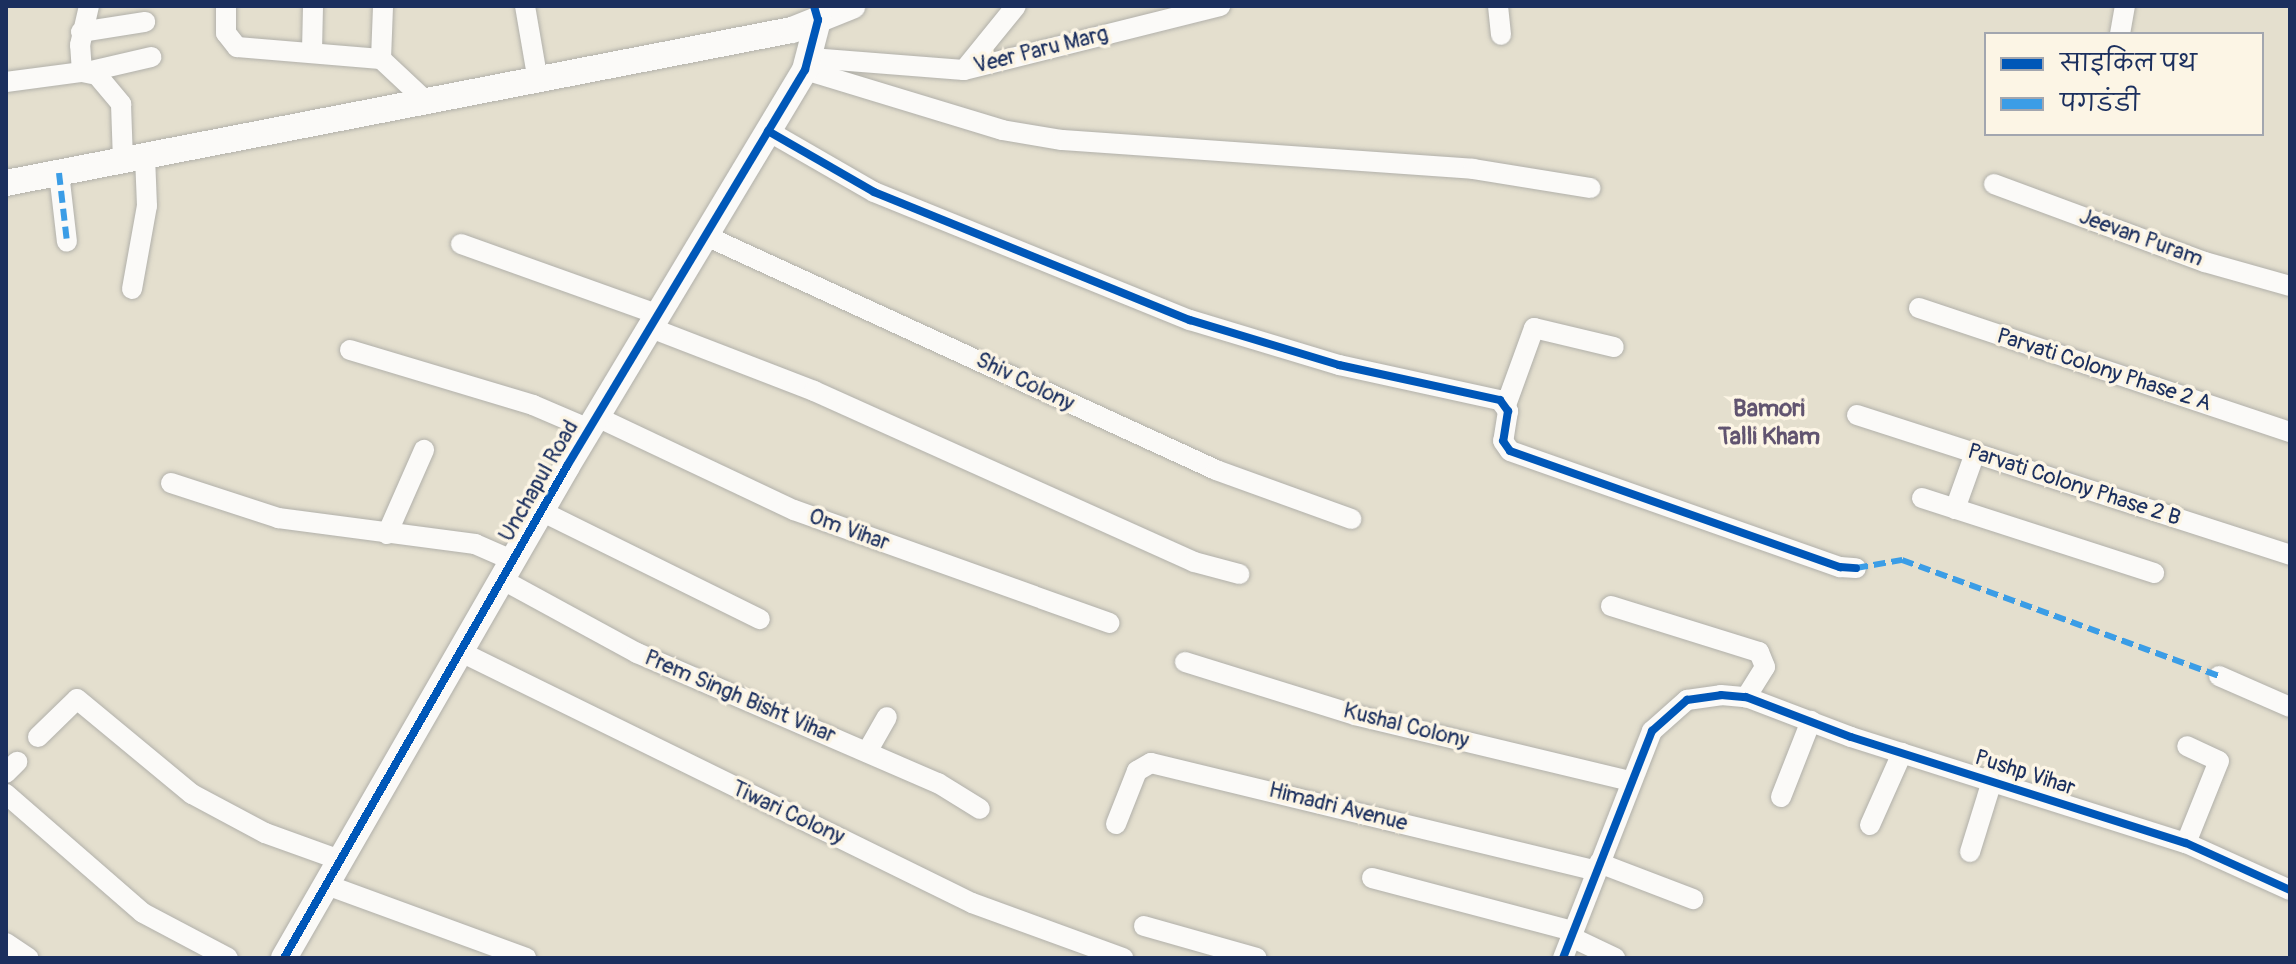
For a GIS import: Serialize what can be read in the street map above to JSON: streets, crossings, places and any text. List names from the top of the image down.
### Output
{
  "streets": {
    "street": [
      "Veer Paru Marg",
      "Jeevan Puram",
      "Parvati Colony Phase 2 A",
      "Shiv Colony",
      "Unchapul Road",
      "Parvati Colony Phase 2 B",
      "Om Vihar",
      "Prem Singh Bisht Vihar",
      "Kushal Colony",
      "Pushp Vihar",
      "Himadri Avenue",
      "Tiwari Colony"
    ]
  },
  "crossings": [
    ["Veer Paru Marg", "Unchapul Road"],
    ["Shiv Colony", "Unchapul Road"],
    ["Unchapul Road", "Om Vihar"],
    ["Unchapul Road", "Prem Singh Bisht Vihar"],
    ["Unchapul Road", "Tiwari Colony"]
  ],
  "districts": ["Bamori Talli Kham"],
  "legend": ["साइकिल पथ", "पगडंडी"]
}
